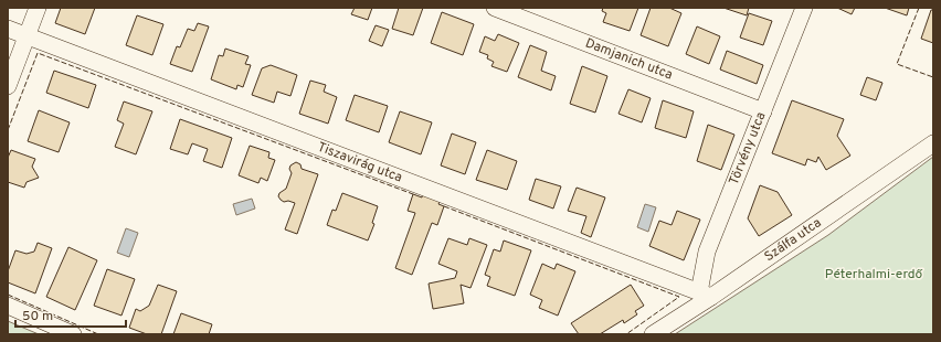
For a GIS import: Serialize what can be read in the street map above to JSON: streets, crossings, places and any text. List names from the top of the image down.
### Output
{
  "streets": {
    "street": [
      "Damjanich utca",
      "Törvény utca",
      "Tiszavirág utca",
      "Szálfa utca"
    ]
  },
  "crossings": [
    ["Damjanich utca", "Törvény utca"],
    ["Törvény utca", "Tiszavirág utca"],
    ["Törvény utca", "Szálfa utca"],
    ["Tiszavirág utca", "Szálfa utca"]
  ],
  "parks": ["Péterhalmi-erdő"],
  "scale_bar": "50 m"
}
